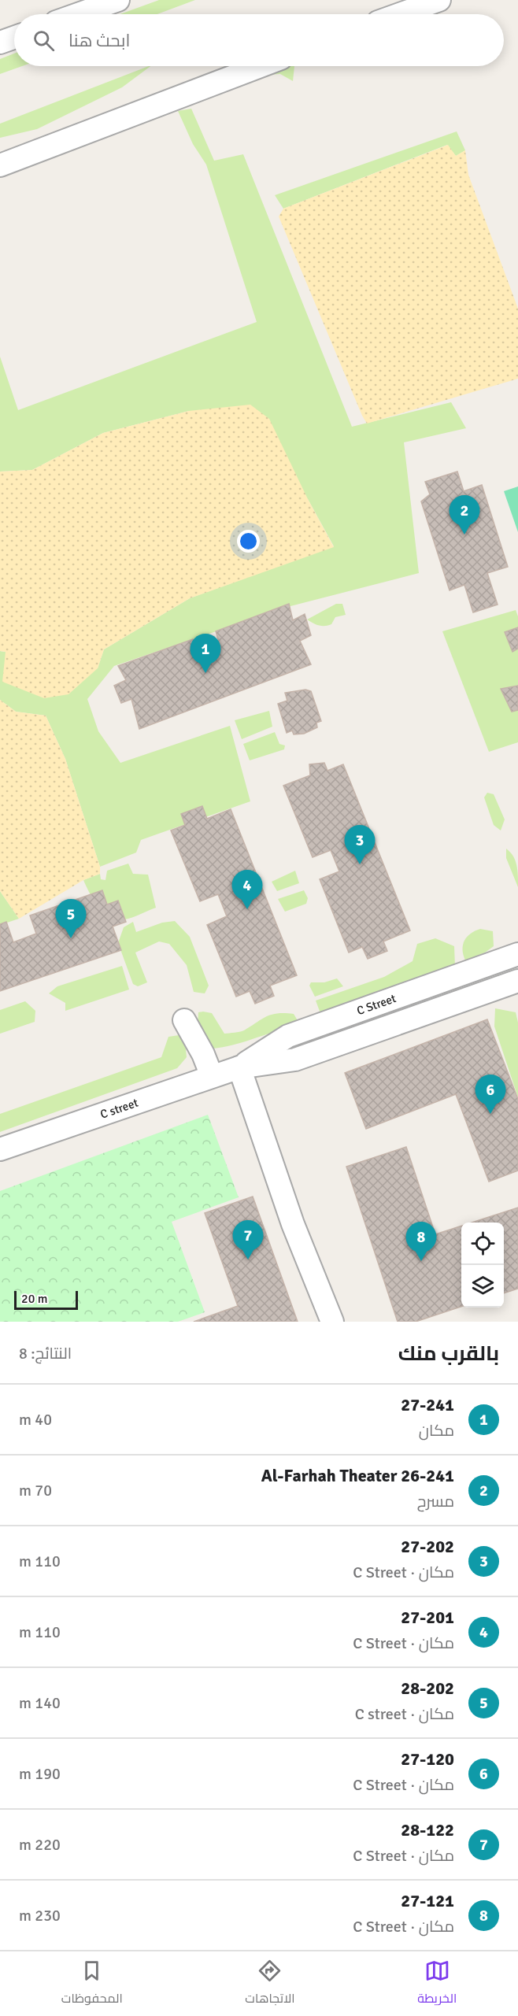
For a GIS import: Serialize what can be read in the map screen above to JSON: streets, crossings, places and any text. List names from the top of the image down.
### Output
{
  "streets": {
    "street": ["C Street", "C street"]
  },
  "crossings": [
    ["C Street", "C street"]
  ],
  "scale_bar": "20 m",
  "page": {
    "search": "ابحث هنا",
    "pins": [
      "2",
      "1",
      "3",
      "4",
      "5",
      "6",
      "7",
      "8"
    ],
    "scale": "20 m",
    "heading": ["بالقرب منك", "النتائج: 8"],
    "list": [
      {
        "mark": "1",
        "name": "27-241",
        "note": "مكان",
        "value": "40 m"
      },
      {
        "mark": "2",
        "name": "26-241 Al-Farhah Theater",
        "note": "مسرح",
        "value": "70 m"
      },
      {
        "mark": "3",
        "name": "27-202",
        "note": "مكان · C Street",
        "value": "110 m"
      },
      {
        "mark": "4",
        "name": "27-201",
        "note": "مكان · C Street",
        "value": "110 m"
      },
      {
        "mark": "5",
        "name": "28-202",
        "note": "مكان · C street",
        "value": "140 m"
      },
      {
        "mark": "6",
        "name": "27-120",
        "note": "مكان · C Street",
        "value": "190 m"
      },
      {
        "mark": "7",
        "name": "28-122",
        "note": "مكان · C Street",
        "value": "220 m"
      },
      {
        "mark": "8",
        "name": "27-121",
        "note": "مكان · C Street",
        "value": "230 m"
      }
    ],
    "nav": ["الخريطة", "الاتجاهات", "المحفوظات"]
  }
}
